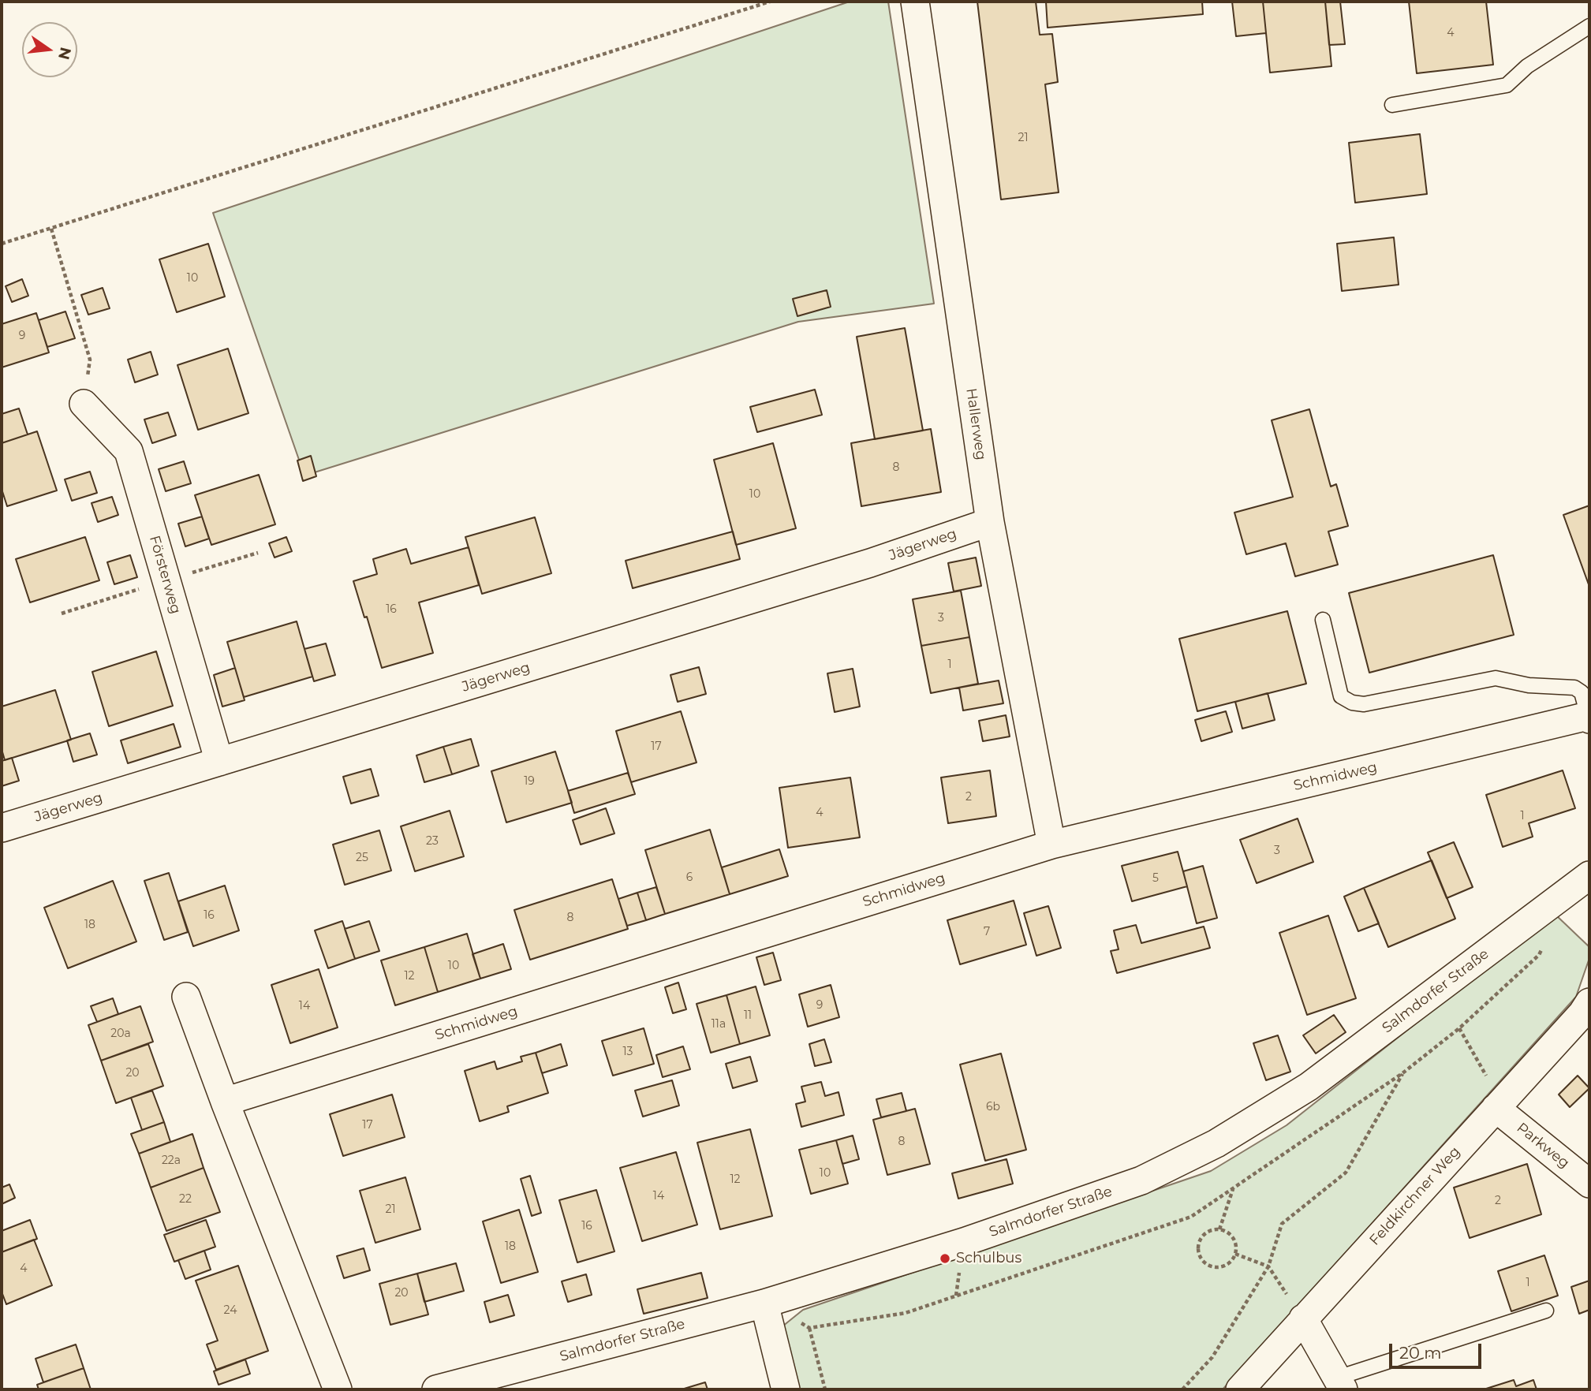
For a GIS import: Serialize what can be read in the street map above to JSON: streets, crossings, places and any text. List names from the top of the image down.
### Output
{
  "streets": {
    "street": [
      "Hallerweg",
      "Jägerweg",
      "Försterweg",
      "Schmidweg",
      "Salmdorfer Straße",
      "Parkweg",
      "Feldkirchner Weg"
    ]
  },
  "crossings": [
    ["Hallerweg", "Jägerweg"],
    ["Hallerweg", "Schmidweg"],
    ["Jägerweg", "Försterweg"],
    ["Parkweg", "Feldkirchner Weg"]
  ],
  "places": ["Schulbus"],
  "house_numbers": [
    "4",
    "21",
    "10",
    "9",
    "8",
    "10",
    "16",
    "3",
    "1",
    "17",
    "19",
    "2",
    "4",
    "1",
    "23",
    "3",
    "25",
    "6",
    "5",
    "16",
    "8",
    "18",
    "7",
    "10",
    "12",
    "9",
    "14",
    "11",
    "11a",
    "20a",
    "13",
    "20",
    "6b",
    "17",
    "8",
    "22a",
    "10",
    "12",
    "14",
    "22",
    "2",
    "21",
    "16",
    "18",
    "4",
    "1",
    "20",
    "24"
  ],
  "scale_bar": "20 m",
  "north": "right"
}
